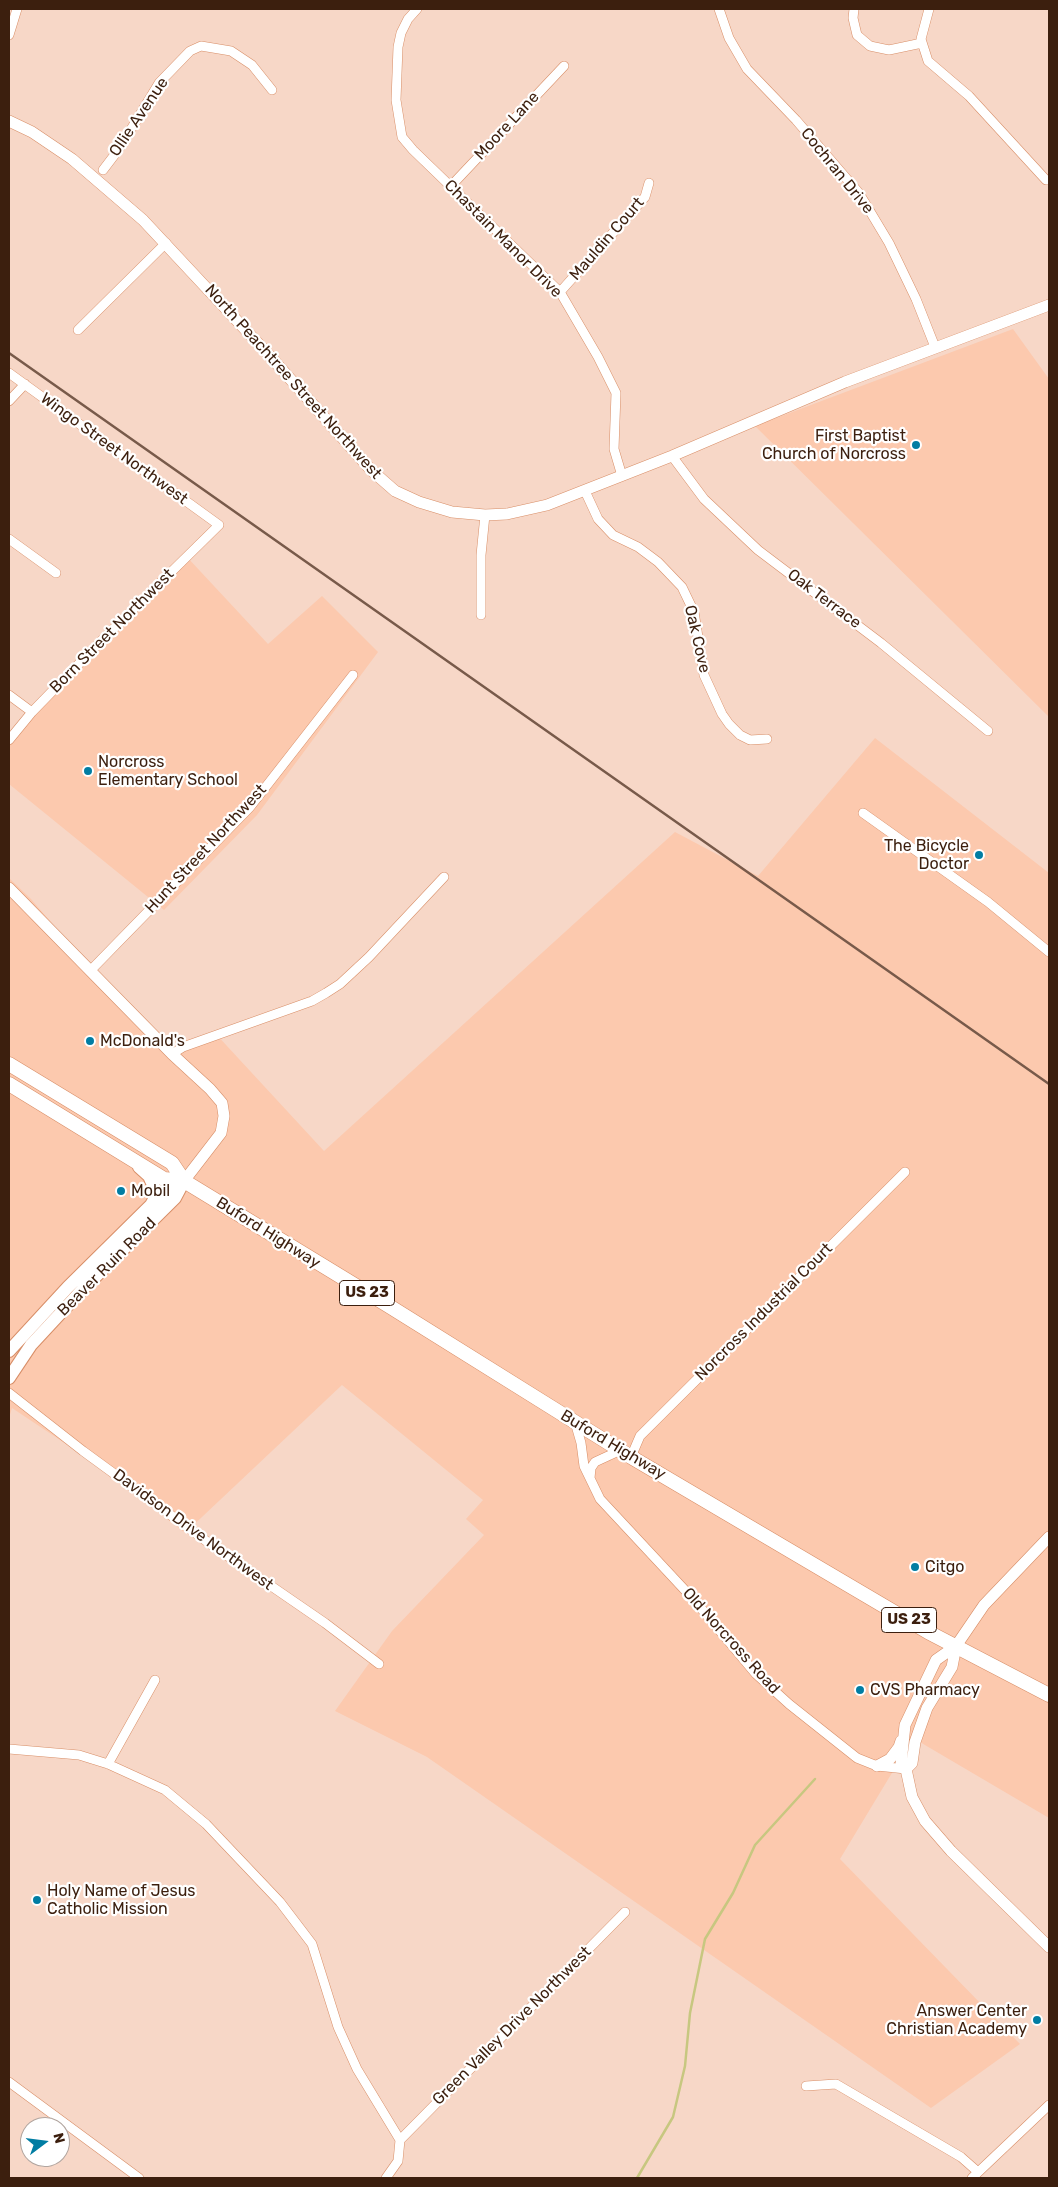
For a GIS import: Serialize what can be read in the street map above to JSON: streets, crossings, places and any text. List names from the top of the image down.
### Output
{
  "streets": {
    "main road": ["Buford Highway", "Beaver Ruin Road", "US 23"],
    "street": [
      "Ollie Avenue",
      "Moore Lane",
      "Cochran Drive",
      "Chastain Manor Drive",
      "Mauldin Court",
      "North Peachtree Street Northwest",
      "Wingo Street Northwest",
      "Oak Terrace",
      "Born Street Northwest",
      "Oak Cove",
      "Hunt Street Northwest",
      "Norcross Industrial Court",
      "Davidson Drive Northwest",
      "Old Norcross Road",
      "Green Valley Drive Northwest"
    ]
  },
  "crossings": [
    ["Moore Lane", "Chastain Manor Drive"],
    ["Cochran Drive", "North Peachtree Street Northwest"],
    ["Chastain Manor Drive", "Mauldin Court"],
    ["Chastain Manor Drive", "North Peachtree Street Northwest"],
    ["North Peachtree Street Northwest", "Oak Terrace"],
    ["North Peachtree Street Northwest", "Oak Cove"],
    ["Wingo Street Northwest", "Born Street Northwest"],
    ["Buford Highway", "Beaver Ruin Road"],
    ["Buford Highway", "Norcross Industrial Court"],
    ["Buford Highway", "Old Norcross Road"]
  ],
  "places": [
    "First Baptist Church of Norcross",
    "Norcross Elementary School",
    "The Bicycle Doctor",
    "McDonald's",
    "Mobil",
    "Citgo",
    "CVS Pharmacy",
    "Holy Name of Jesus Catholic Mission",
    "Answer Center Christian Academy"
  ],
  "north": "right"
}
